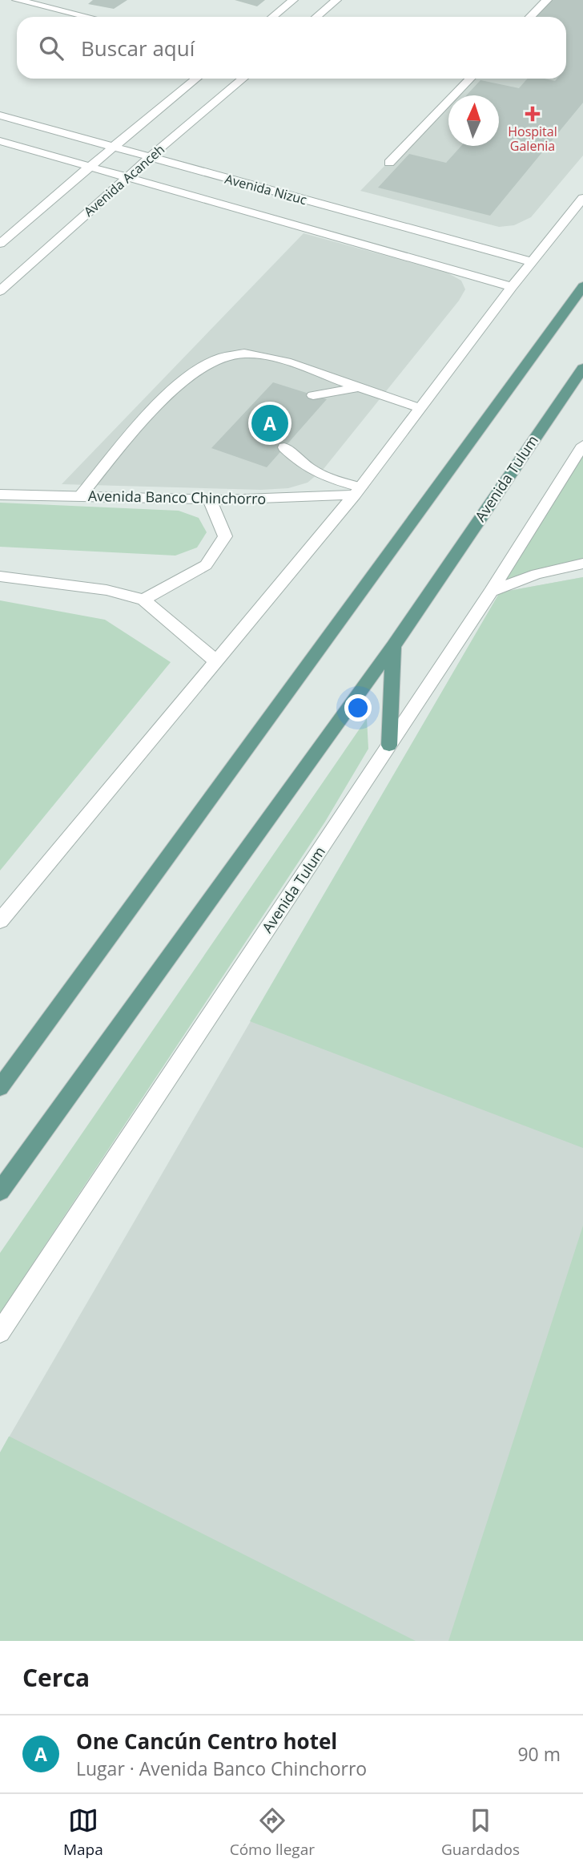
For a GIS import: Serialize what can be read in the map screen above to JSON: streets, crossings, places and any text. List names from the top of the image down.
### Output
{
  "streets": {
    "main road": ["Avenida Tulum"],
    "street": ["Avenida Acanceh", "Avenida Nizuc", "Avenida Banco Chinchorro"]
  },
  "crossings": [
    ["Avenida Acanceh", "Avenida Nizuc"]
  ],
  "places": {
    "health": ["Hospital Galenia"]
  },
  "north": "top",
  "page": {
    "search": "Buscar aquí",
    "pins": "A",
    "heading": "Cerca",
    "list": [
      {
        "mark": "A",
        "name": "One Cancún Centro hotel",
        "note": "Lugar · Avenida Banco Chinchorro",
        "value": "90 m"
      }
    ],
    "nav": ["Mapa", "Cómo llegar", "Guardados"]
  }
}
